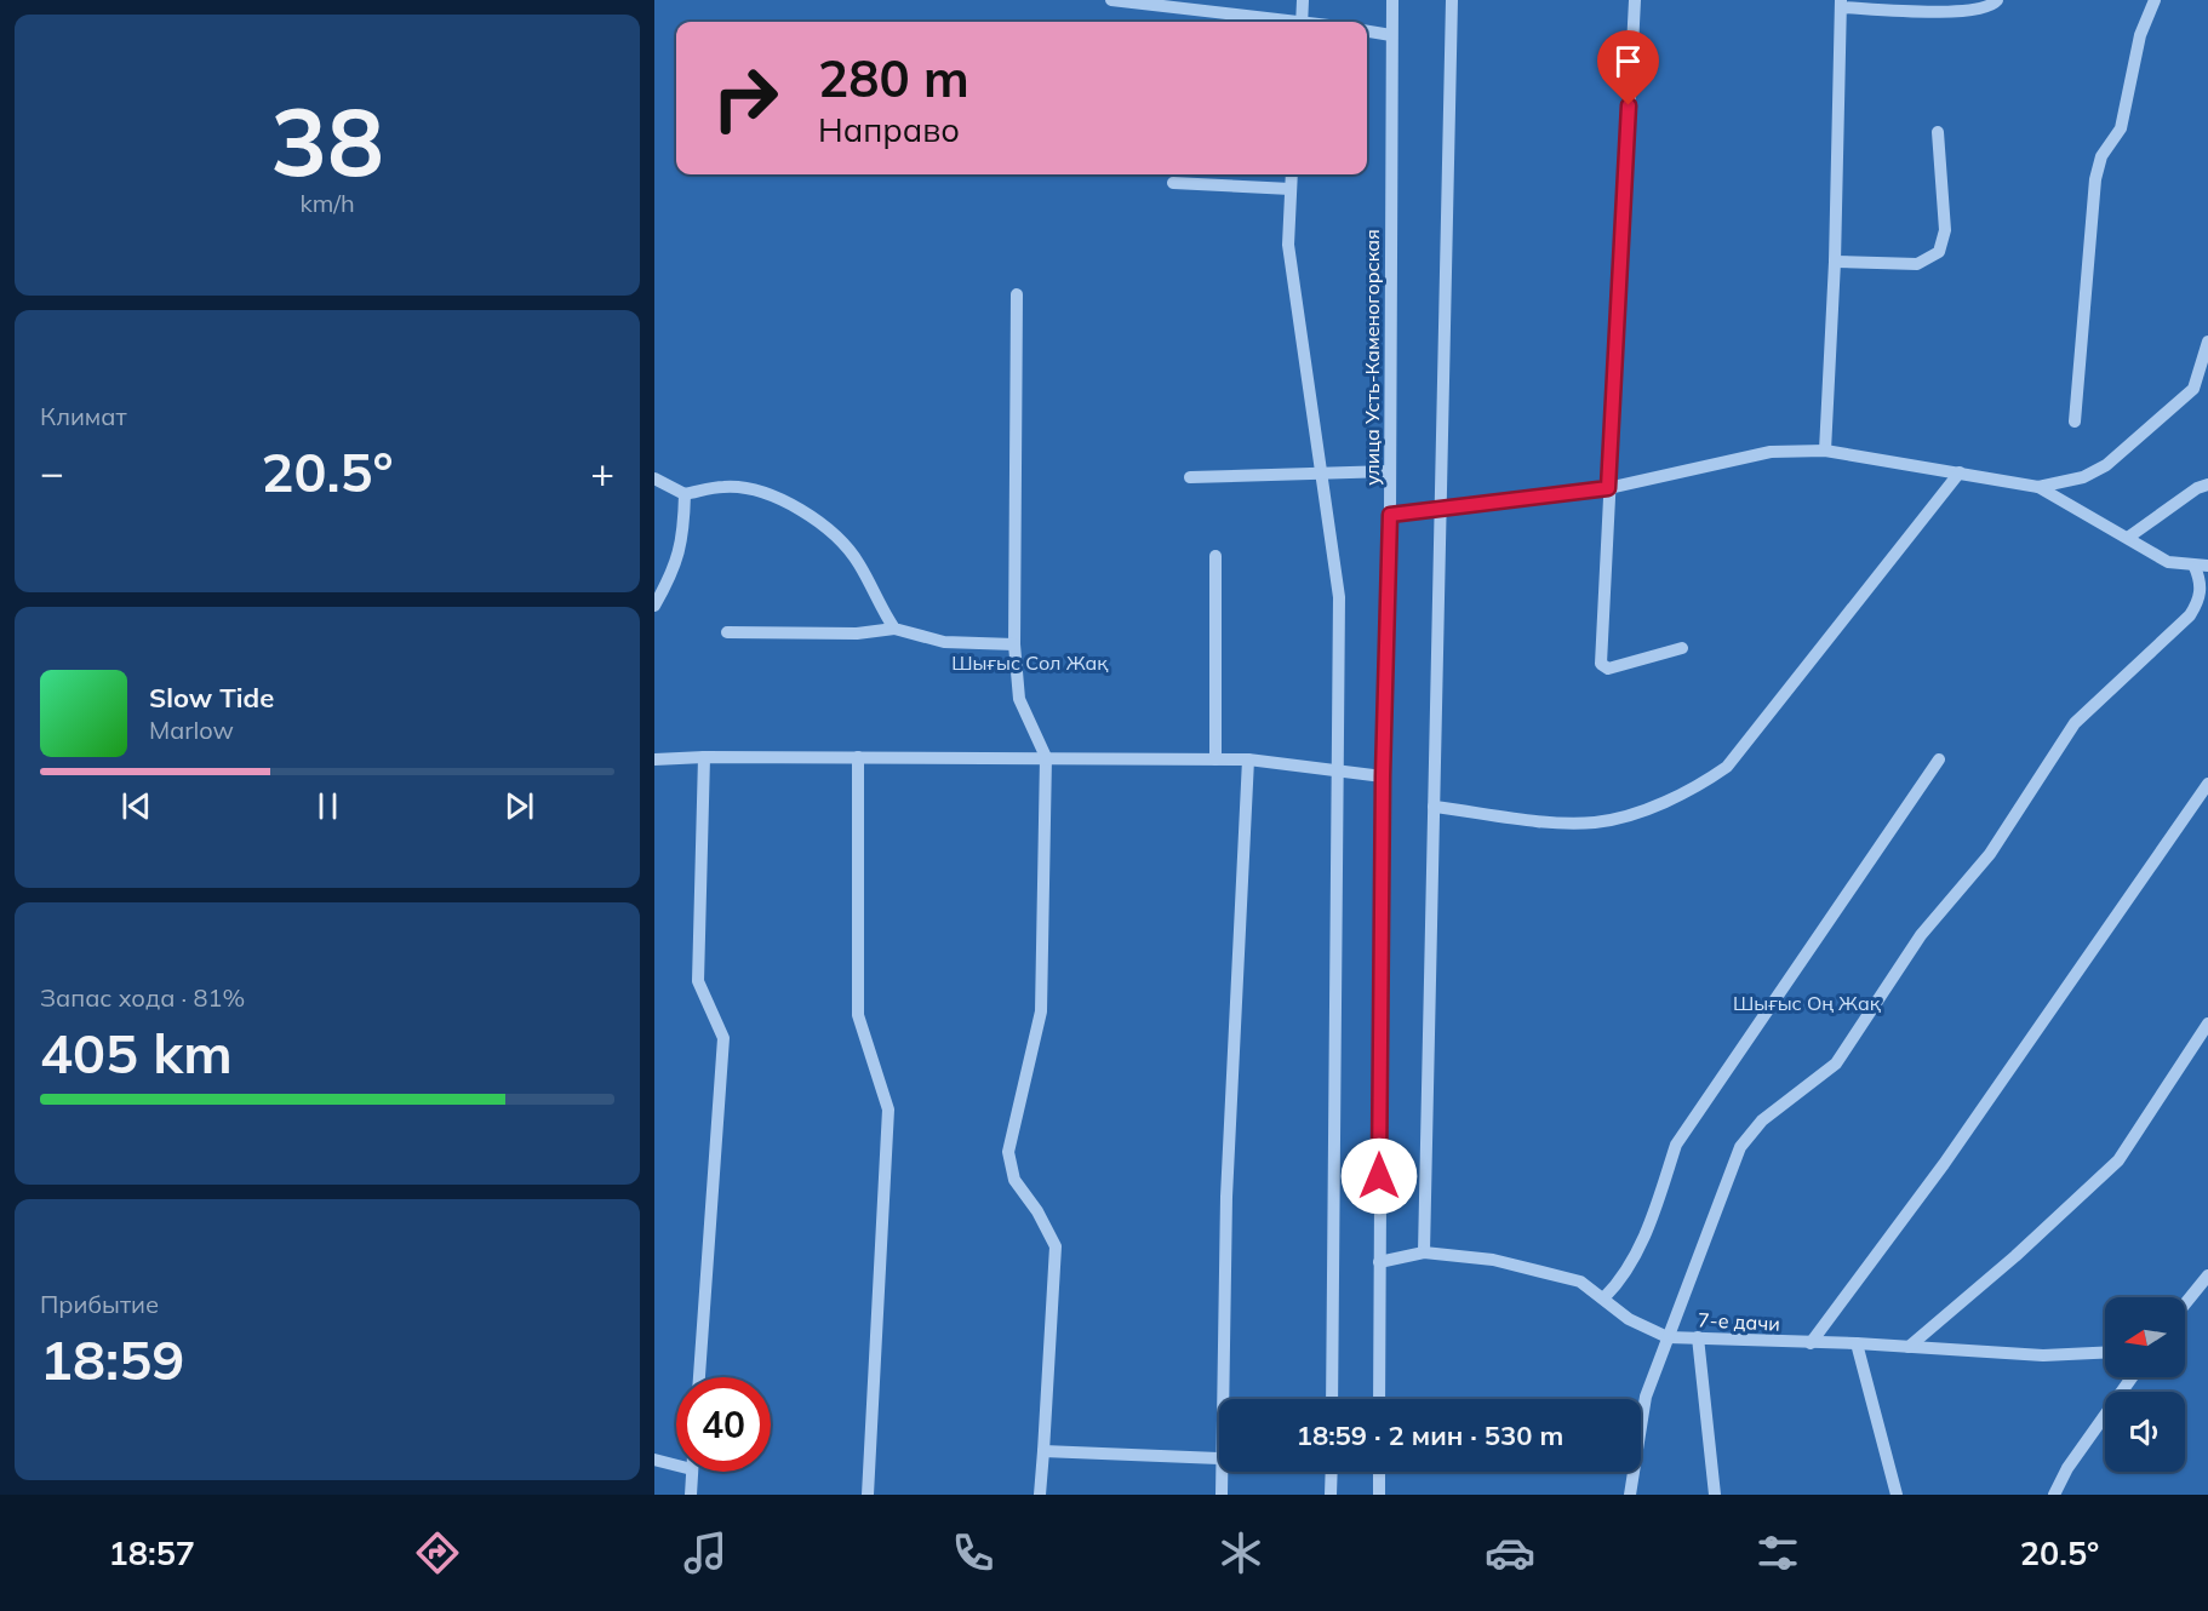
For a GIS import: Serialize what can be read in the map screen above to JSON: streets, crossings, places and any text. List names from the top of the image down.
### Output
{
  "streets": {
    "street": ["улица Усть-Каменогорская", "7-е дачи"]
  },
  "crossings": [
    ["улица Усть-Каменогорская", "7-е дачи"]
  ],
  "parks": ["Шығыс Сол Жақ", "Шығыс Оң Жақ"],
  "north": "left",
  "page": {
    "tile": [
      ["38", "km/h"],
      "Климат",
      ["Запас хода · 81%", "405 km"],
      ["Прибытие", "18:59"]
    ],
    "turn": ["280 m", "Направо"],
    "heat": ["−", "20.5°", "+"],
    "song": ["Slow Tide", "Marlow"],
    "limit": "40",
    "trip": "18:59 · 2 мин · 530 m",
    "tabs": ["18:57", "20.5°"]
  }
}
